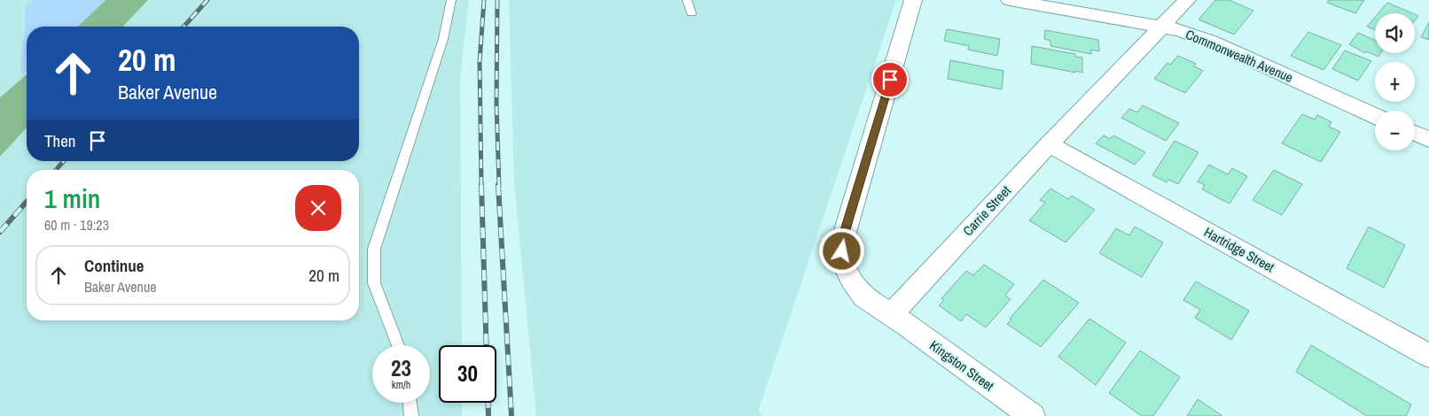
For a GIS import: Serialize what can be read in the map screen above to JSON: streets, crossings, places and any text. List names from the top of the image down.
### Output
{
  "streets": {
    "street": [
      "Commonwealth Avenue",
      "Carrie Street",
      "Hartridge Street",
      "Kingston Street"
    ]
  },
  "crossings": [
    ["Commonwealth Avenue", "Carrie Street"],
    ["Carrie Street", "Hartridge Street"],
    ["Carrie Street", "Kingston Street"]
  ],
  "page": {
    "map_buttons": ["+", "−"],
    "turn": ["20 m", "Baker Avenue"],
    "then": "Then",
    "heading": ["1 min", "60 m · 19:23"],
    "list": [
      {
        "name": "Continue",
        "note": "Baker Avenue",
        "value": "20 m"
      }
    ],
    "speed": "23 km/h",
    "limit": "30"
  }
}
